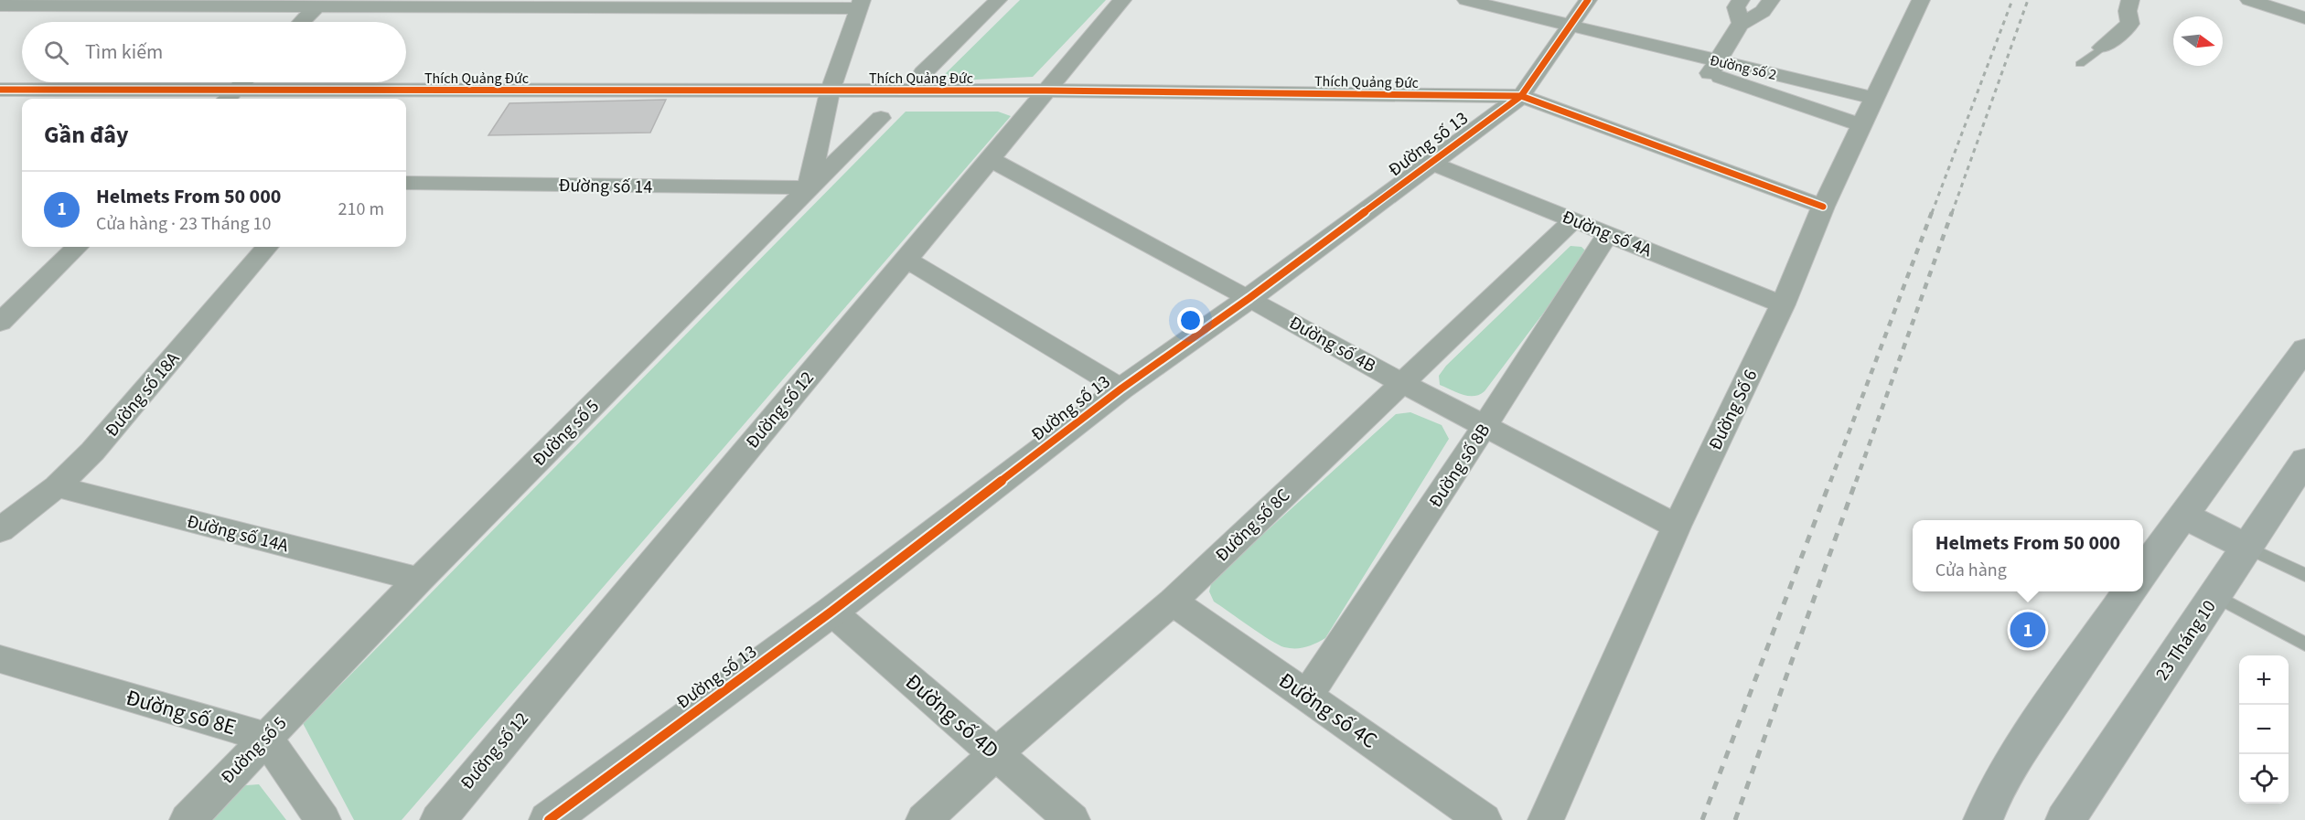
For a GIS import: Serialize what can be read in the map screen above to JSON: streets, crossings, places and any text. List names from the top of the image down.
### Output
{
  "streets": {
    "main road": ["23 Tháng 10"],
    "street": [
      "Đường số 2",
      "Thích Quảng Đức",
      "Đường số 13",
      "Đường số 14",
      "Đường số 4A",
      "Đường số 4B",
      "Đường số 18A",
      "Đường số 12",
      "Đường Số 6",
      "Đường số 5",
      "Đường số 8B",
      "Đường số 8C",
      "Đường số 14A",
      "Đường số 4C",
      "Đường số 8E",
      "Đường số 4D"
    ]
  },
  "crossings": [
    ["Đường số 2", "Đường số 13"],
    ["Đường số 2", "Đường Số 6"],
    ["Thích Quảng Đức", "Đường số 13"],
    ["Thích Quảng Đức", "Đường số 12"],
    ["Thích Quảng Đức", "Đường Số 6"],
    ["Đường số 13", "Đường số 4A"],
    ["Đường số 13", "Đường số 4B"],
    ["Đường số 13", "Đường số 4D"],
    ["Đường số 14", "Đường số 5"],
    ["Đường số 4A", "Đường Số 6"],
    ["Đường số 4A", "Đường số 8B"],
    ["Đường số 4A", "Đường số 8C"],
    ["Đường số 4B", "Đường số 12"],
    ["Đường số 4B", "Đường Số 6"],
    ["Đường số 4B", "Đường số 8B"],
    ["Đường số 4B", "Đường số 8C"],
    ["Đường số 18A", "Đường số 14A"],
    ["Đường số 5", "Đường số 14A"],
    ["Đường số 5", "Đường số 8E"],
    ["Đường số 8B", "Đường số 4C"],
    ["Đường số 8C", "Đường số 4C"],
    ["Đường số 8C", "Đường số 4D"]
  ],
  "north": "right",
  "page": {
    "search": "Tìm kiếm",
    "heading": "Gần đây",
    "list": [
      {
        "mark": "1",
        "name": "Helmets From 50 000",
        "note": "Cửa hàng · 23 Tháng 10",
        "value": "210 m"
      }
    ],
    "popup": ["Helmets From 50 000", "Cửa hàng"],
    "pins": "1",
    "map_buttons": ["+", "−"]
  }
}
